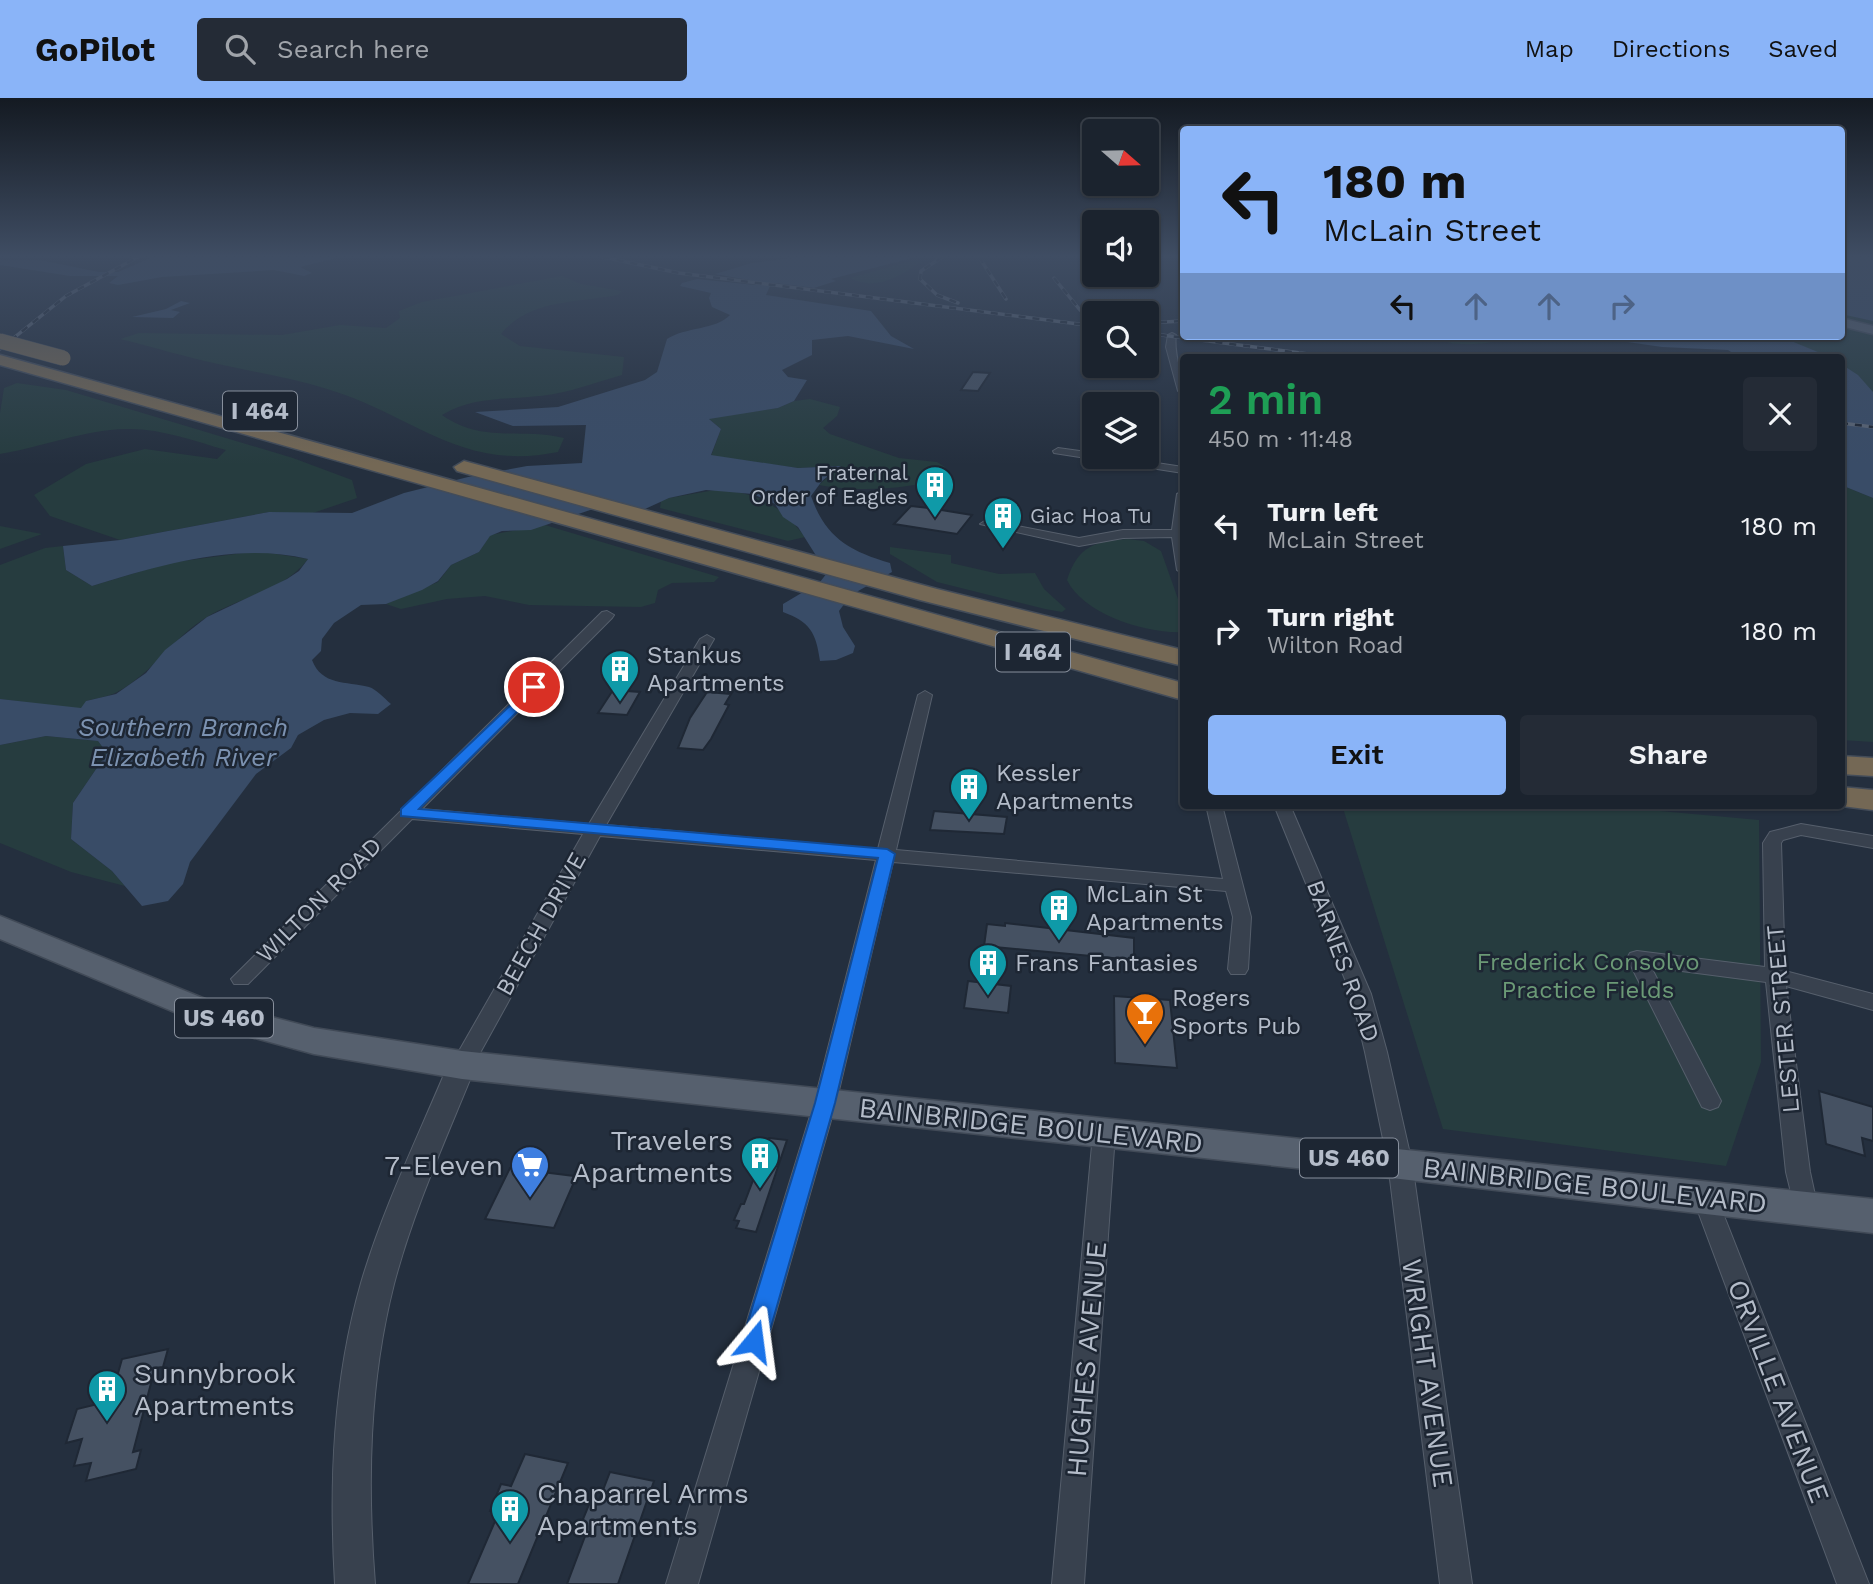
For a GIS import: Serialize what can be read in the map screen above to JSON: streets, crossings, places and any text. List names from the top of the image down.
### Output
{
  "streets": {
    "highway": ["I 464"],
    "main road": ["US 460", "BAINBRIDGE BOULEVARD"],
    "street": [
      "WILTON ROAD",
      "BEECH DRIVE",
      "BARNES ROAD",
      "LESTER STREET",
      "HUGHES AVENUE",
      "WRIGHT AVENUE",
      "ORVILLE AVENUE"
    ]
  },
  "crossings": [
    ["BEECH DRIVE", "BAINBRIDGE BOULEVARD"],
    ["BARNES ROAD", "BAINBRIDGE BOULEVARD"],
    ["BARNES ROAD", "WRIGHT AVENUE"],
    ["LESTER STREET", "BAINBRIDGE BOULEVARD"],
    ["BAINBRIDGE BOULEVARD", "HUGHES AVENUE"],
    ["BAINBRIDGE BOULEVARD", "WRIGHT AVENUE"],
    ["BAINBRIDGE BOULEVARD", "ORVILLE AVENUE"]
  ],
  "water": ["Southern Branch Elizabeth River"],
  "parks": ["Frederick Consolvo Practice Fields"],
  "places": {
    "building": [
      "Fraternal Order of Eagles",
      "Giac Hoa Tu",
      "Stankus Apartments",
      "Kessler Apartments",
      "McLain St Apartments",
      "Frans Fantasies",
      "Travelers Apartments",
      "Sunnybrook Apartments",
      "Chaparrel Arms Apartments"
    ],
    "bar": ["Rogers Sports Pub"],
    "supermarket": ["7-Eleven"]
  },
  "north": "right",
  "page": {
    "header": "GoPilot",
    "search": "Search here",
    "nav": ["Map", "Directions", "Saved"],
    "turn": ["180 m", "McLain Street"],
    "heading": ["2 min", "450 m · 11:48"],
    "list": [
      {
        "name": "Turn left",
        "note": "McLain Street",
        "value": "180 m"
      },
      {
        "name": "Turn right",
        "note": "Wilton Road",
        "value": "180 m"
      }
    ],
    "buttons": ["Exit", "Share"]
  }
}
